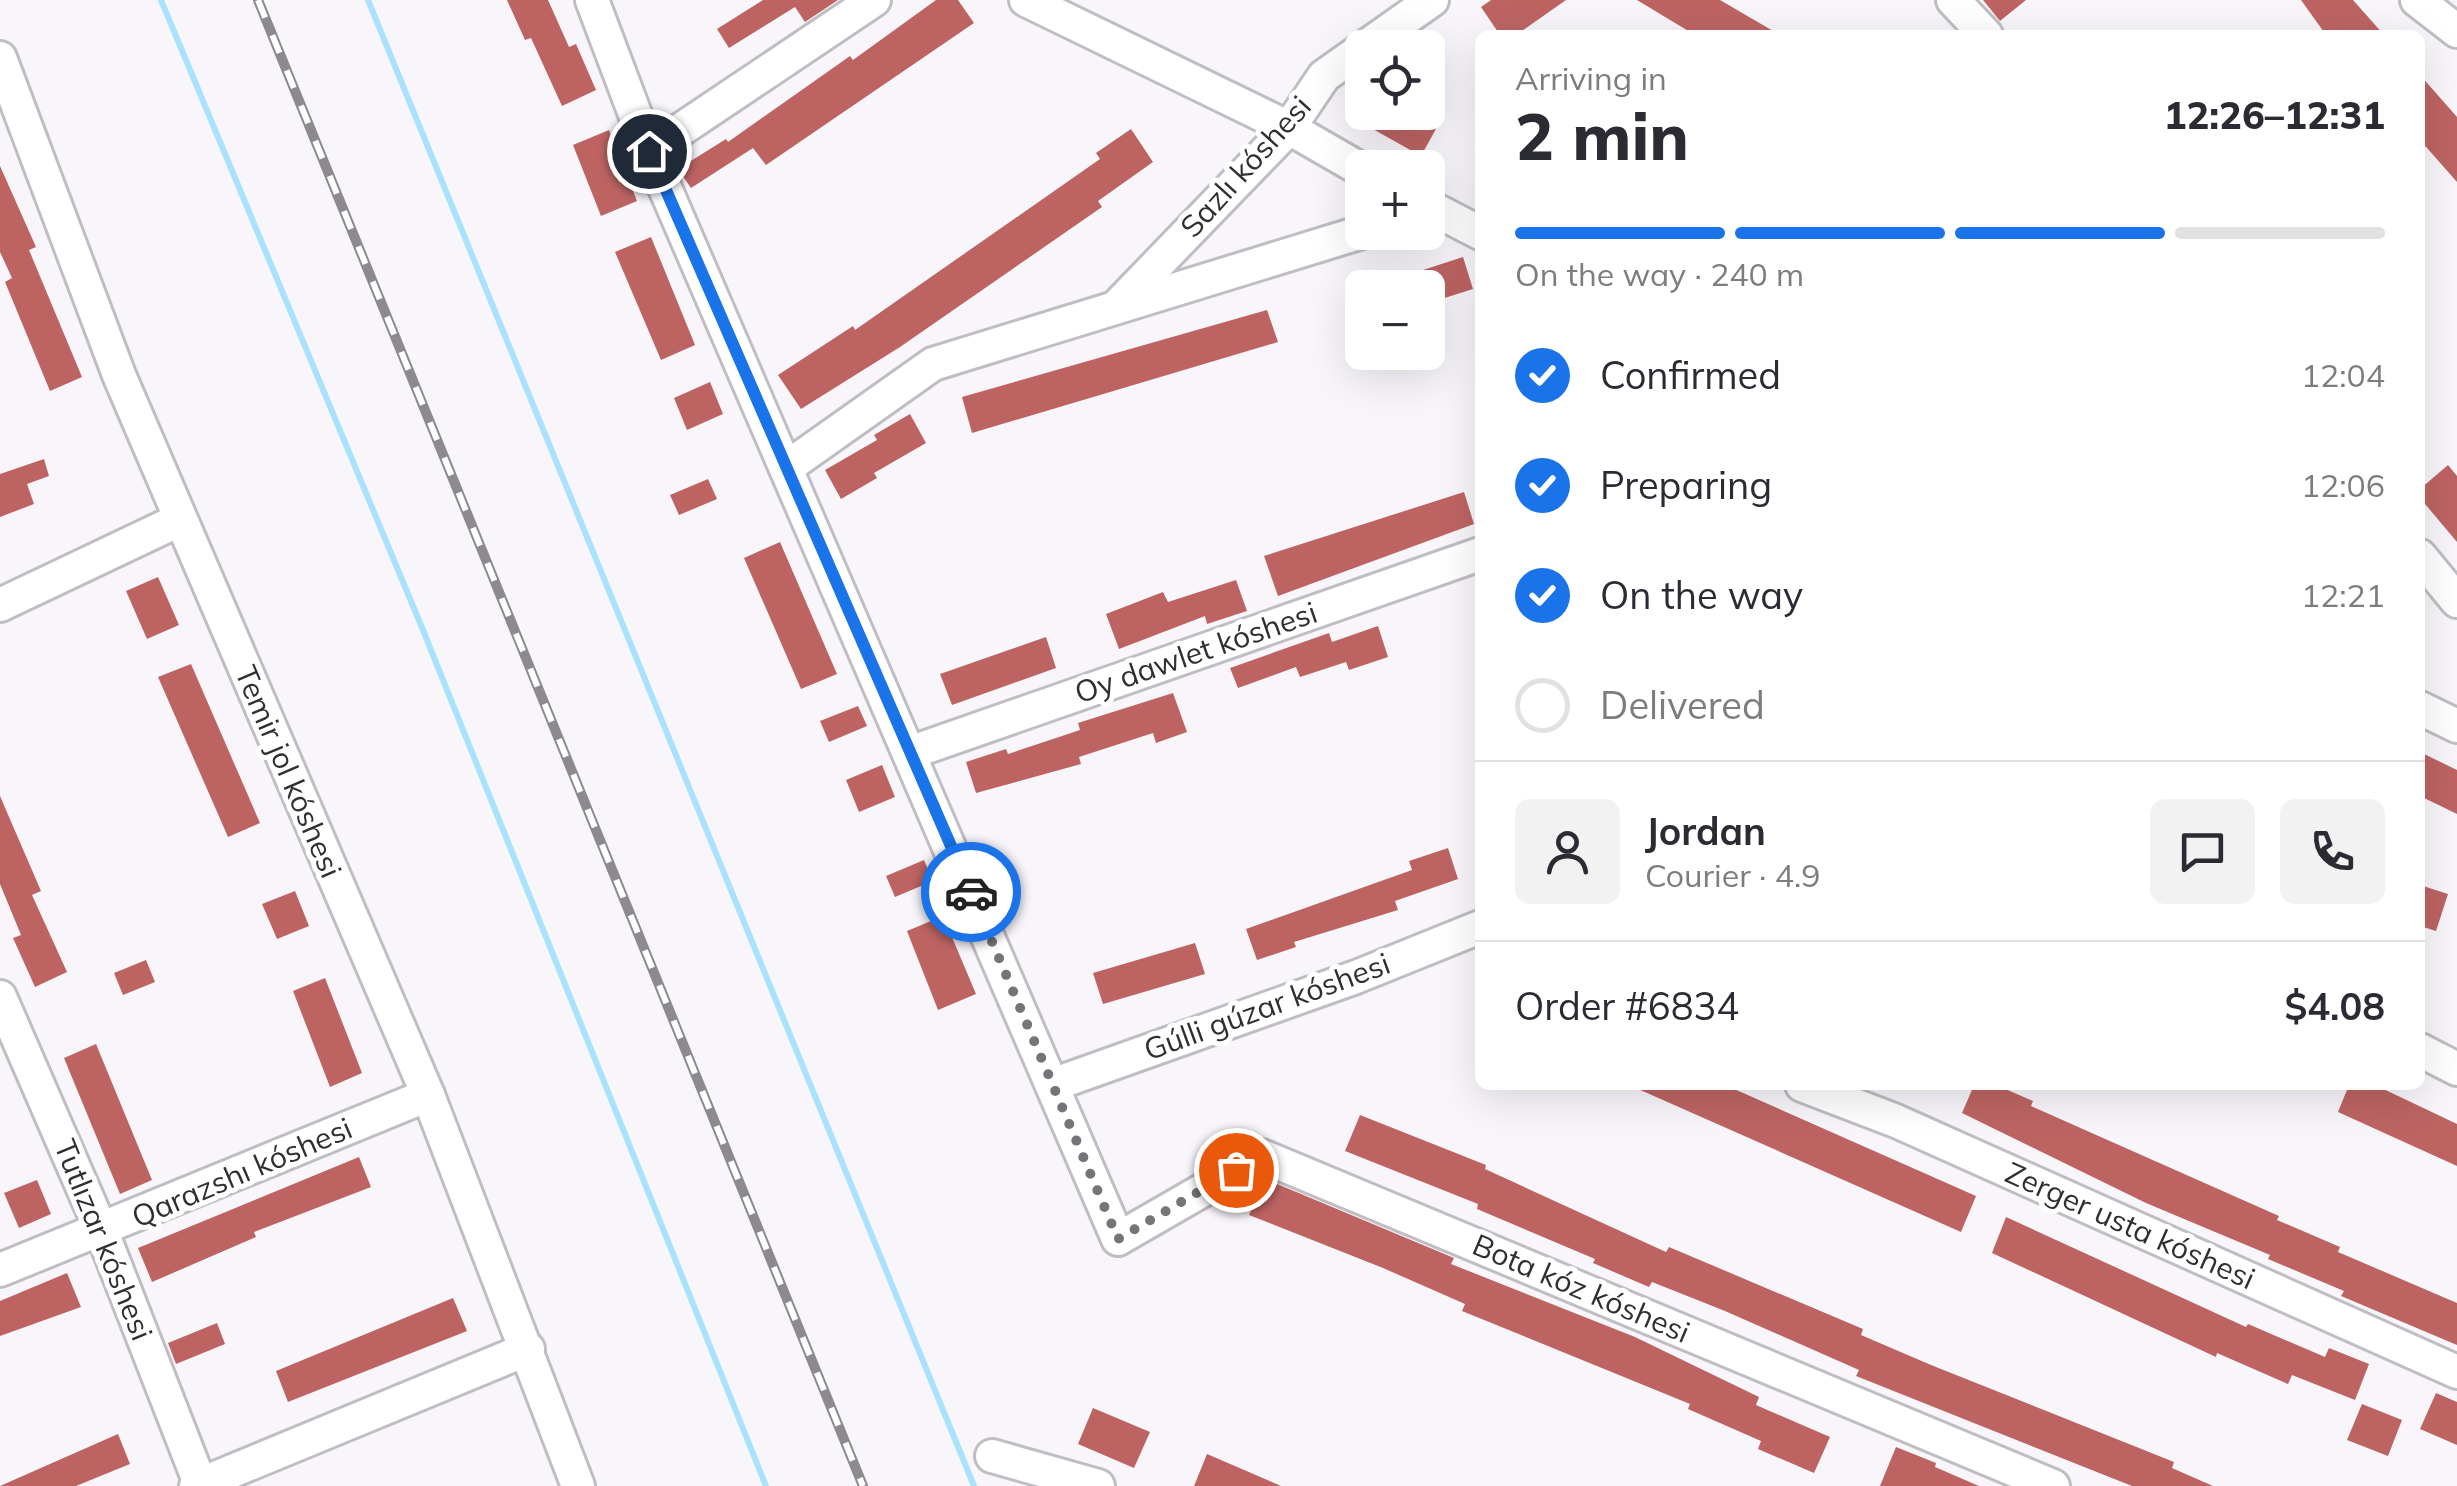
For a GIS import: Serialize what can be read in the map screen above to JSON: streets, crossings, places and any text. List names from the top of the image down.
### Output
{
  "streets": {
    "street": [
      "Sazlı kóshesi",
      "Oy dawlet kóshesi",
      "Temir jol kóshesi",
      "Gúlli gúzar kóshesi",
      "Qarazshı kóshesi",
      "Zerger usta kóshesi",
      "Tutlızar kóshesi",
      "Bota kóz kóshesi"
    ]
  },
  "crossings": [
    ["Temir jol kóshesi", "Qarazshı kóshesi"],
    ["Gúlli gúzar kóshesi", "Bota kóz kóshesi"],
    ["Qarazshı kóshesi", "Tutlızar kóshesi"]
  ],
  "page": {
    "map_buttons": ["+", "−"],
    "heading": ["2 min", "Arriving in", "12:26–12:31"],
    "panel": [
      "Jordan",
      "Courier · 4.9",
      "Order #6834",
      "$4.08"
    ],
    "bar": "On the way · 240 m",
    "list": [
      ["Confirmed", "12:04"],
      ["Preparing", "12:06"],
      ["On the way", "12:21"],
      "Delivered"
    ]
  }
}
